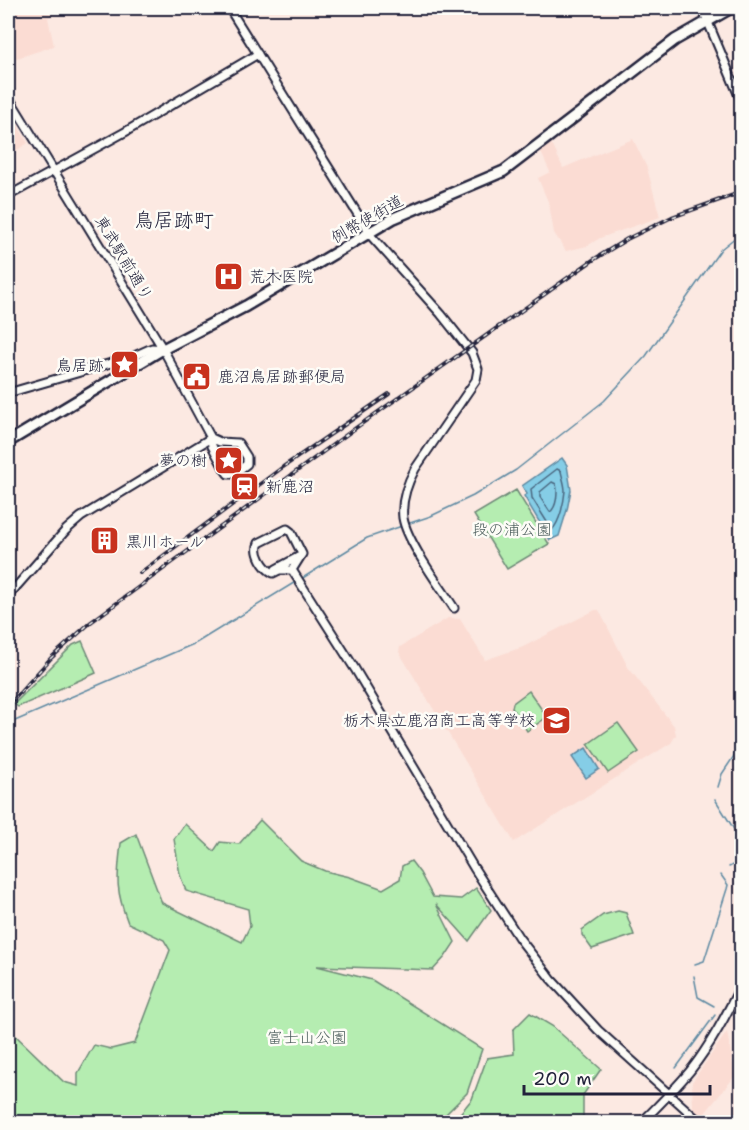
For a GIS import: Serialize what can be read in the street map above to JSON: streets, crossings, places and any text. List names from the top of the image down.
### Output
{
  "streets": {
    "highway": ["例幣使街道"],
    "street": ["東武駅前通り"]
  },
  "crossings": [
    ["例幣使街道", "東武駅前通り"]
  ],
  "districts": ["鳥居跡町"],
  "parks": ["段の浦公園", "富士山公園"],
  "places": {
    "hospital": ["荒木医院"],
    "place": ["鳥居跡", "夢の樹"],
    "public building": ["鹿沼鳥居跡郵便局"],
    "station": ["新鹿沼"],
    "building": ["黒川ホール"],
    "school or university": ["栃木県立鹿沼商工高等学校"]
  },
  "scale_bar": "200 m"
}
